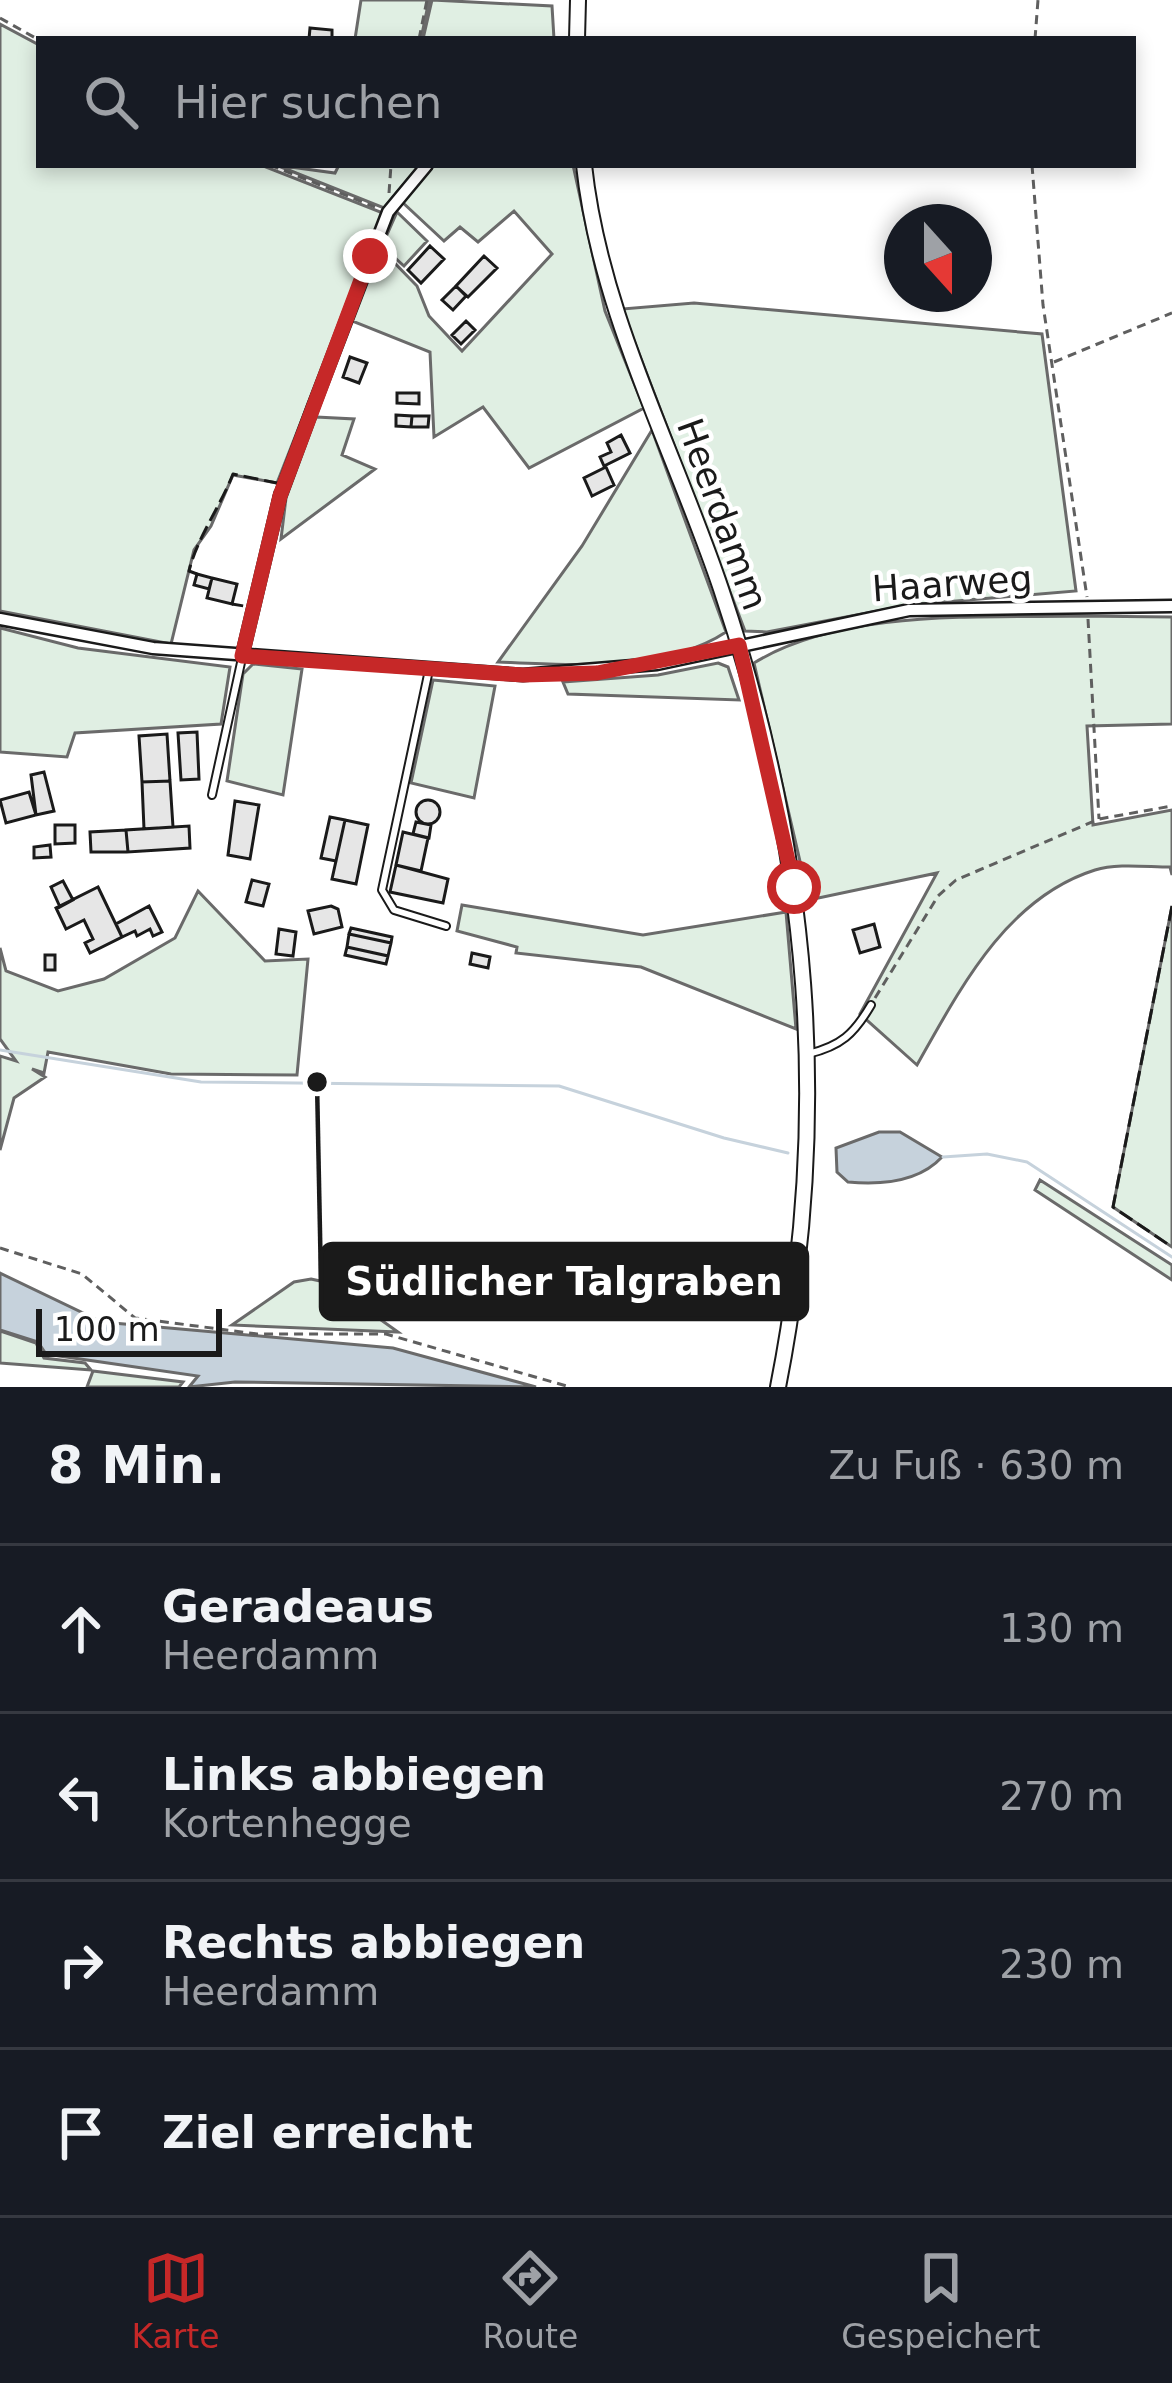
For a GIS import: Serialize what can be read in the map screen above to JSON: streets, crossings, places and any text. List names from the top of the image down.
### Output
{
  "streets": {
    "street": ["Heerdamm", "Haarweg"]
  },
  "crossings": [
    ["Heerdamm", "Haarweg"]
  ],
  "places": ["Südlicher Talgraben"],
  "scale_bar": "100 m",
  "north": "bottom",
  "page": {
    "search": "Hier suchen",
    "scale": "100 m",
    "heading": ["8 Min.", "Zu Fuß · 630 m"],
    "list": [
      ["Geradeaus", "Heerdamm", "130 m"],
      ["Links abbiegen", "Kortenhegge", "270 m"],
      ["Rechts abbiegen", "Heerdamm", "230 m"],
      "Ziel erreicht"
    ],
    "nav": ["Karte", "Route", "Gespeichert"]
  }
}
